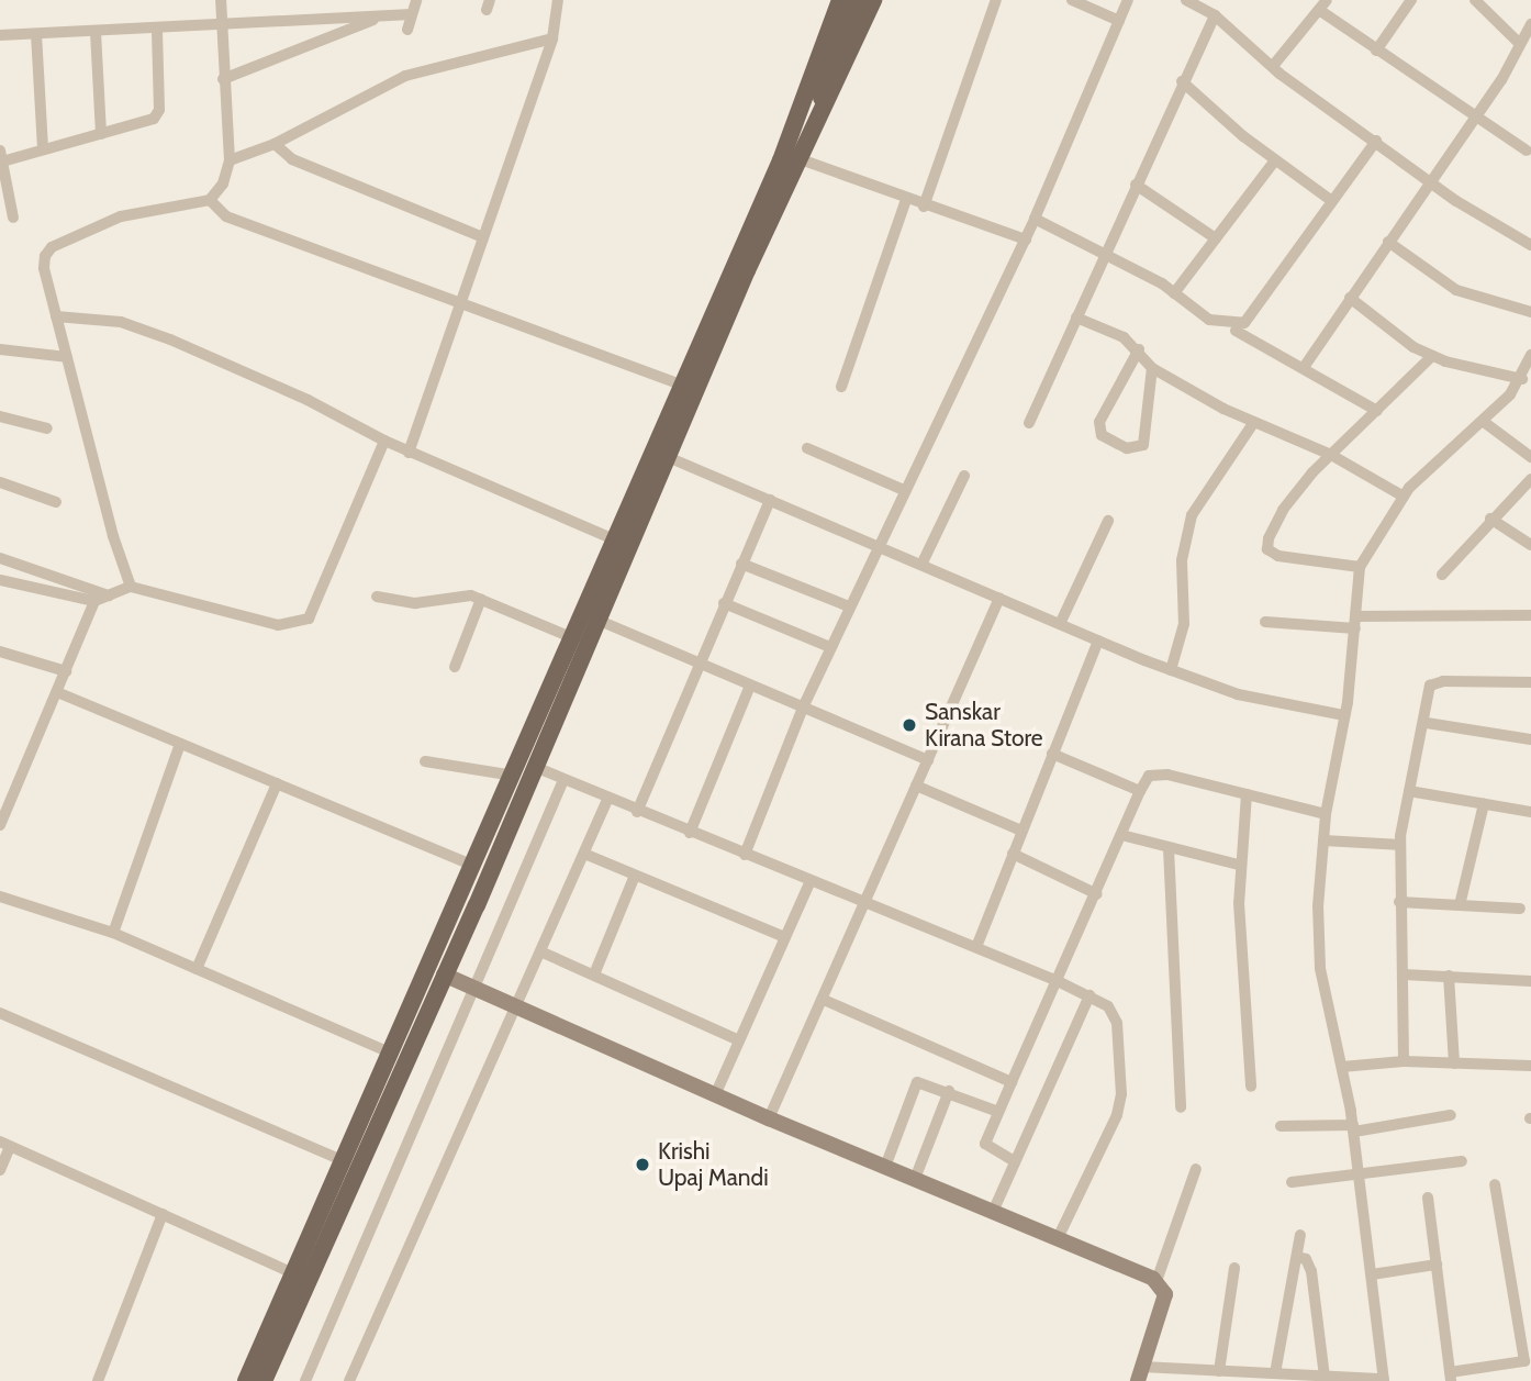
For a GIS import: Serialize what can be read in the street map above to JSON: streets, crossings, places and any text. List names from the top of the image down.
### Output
{
  "places": ["Sanskar Kirana Store", "Krishi Upaj Mandi"]
}
